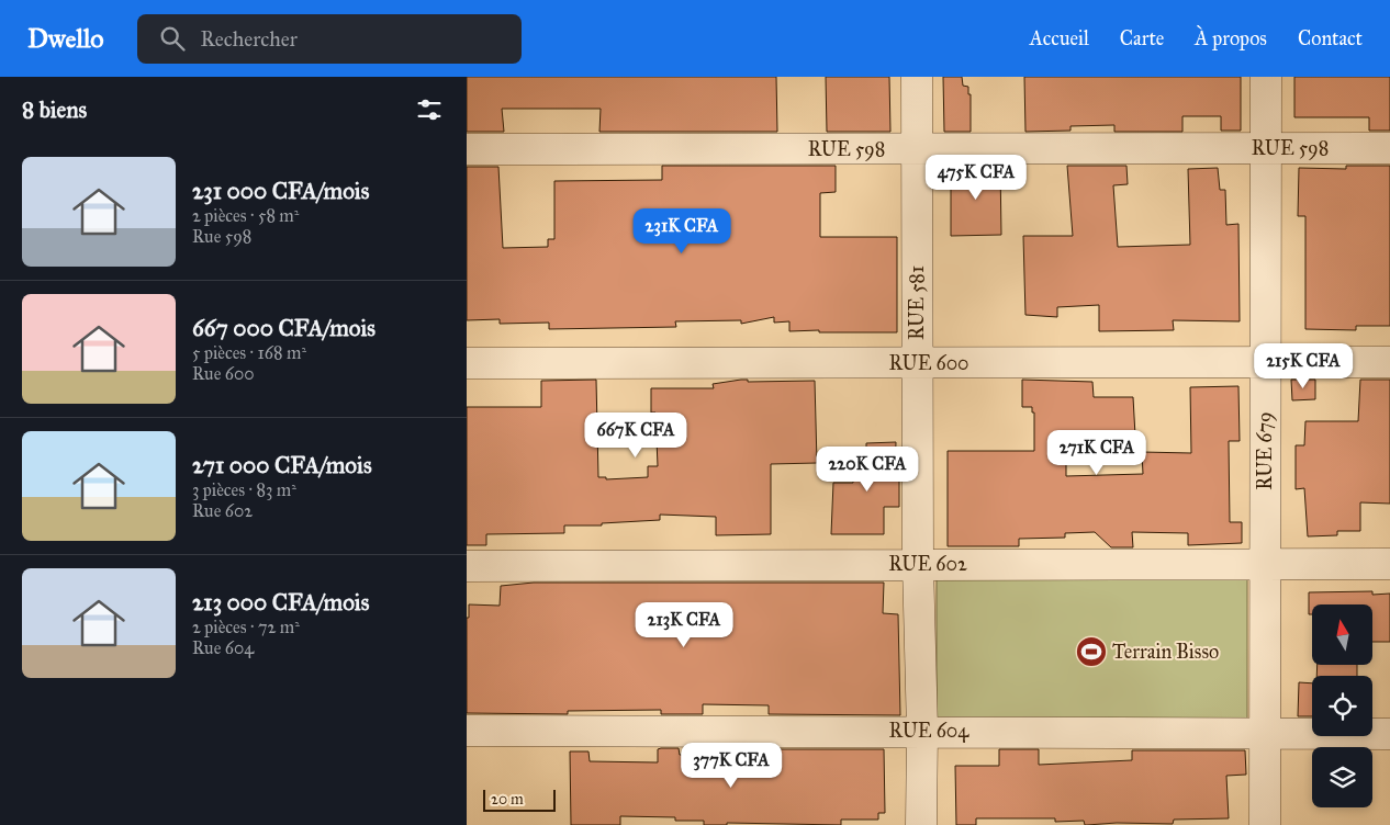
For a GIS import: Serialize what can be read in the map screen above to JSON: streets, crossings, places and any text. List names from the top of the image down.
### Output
{
  "streets": {
    "street": [
      "RUE 598",
      "RUE 581",
      "RUE 600",
      "RUE 679",
      "RUE 602",
      "RUE 604"
    ]
  },
  "crossings": [
    ["RUE 598", "RUE 581"],
    ["RUE 598", "RUE 679"],
    ["RUE 581", "RUE 600"],
    ["RUE 581", "RUE 602"],
    ["RUE 581", "RUE 604"],
    ["RUE 600", "RUE 679"],
    ["RUE 679", "RUE 602"],
    ["RUE 679", "RUE 604"]
  ],
  "places": {
    "sports": ["Terrain Bisso"]
  },
  "scale_bar": "20 m",
  "north": "top",
  "page": {
    "header": "Dwello",
    "search": "Rechercher",
    "nav": [
      "Accueil",
      "Carte",
      "À propos",
      "Contact"
    ],
    "heading": "8 biens",
    "list": [
      {
        "name": "231 000 CFA/mois",
        "note": "2 pièces · 58 m² · Rue 598"
      },
      {
        "name": "667 000 CFA/mois",
        "note": "5 pièces · 168 m² · Rue 600"
      },
      {
        "name": "271 000 CFA/mois",
        "note": "3 pièces · 83 m² · Rue 602"
      },
      {
        "name": "213 000 CFA/mois",
        "note": "2 pièces · 72 m² · Rue 604"
      }
    ],
    "price": [
      "475K CFA",
      "231K CFA",
      "215K CFA",
      "667K CFA",
      "271K CFA",
      "220K CFA",
      "213K CFA",
      "377K CFA"
    ],
    "scale": "20 m"
  }
}
